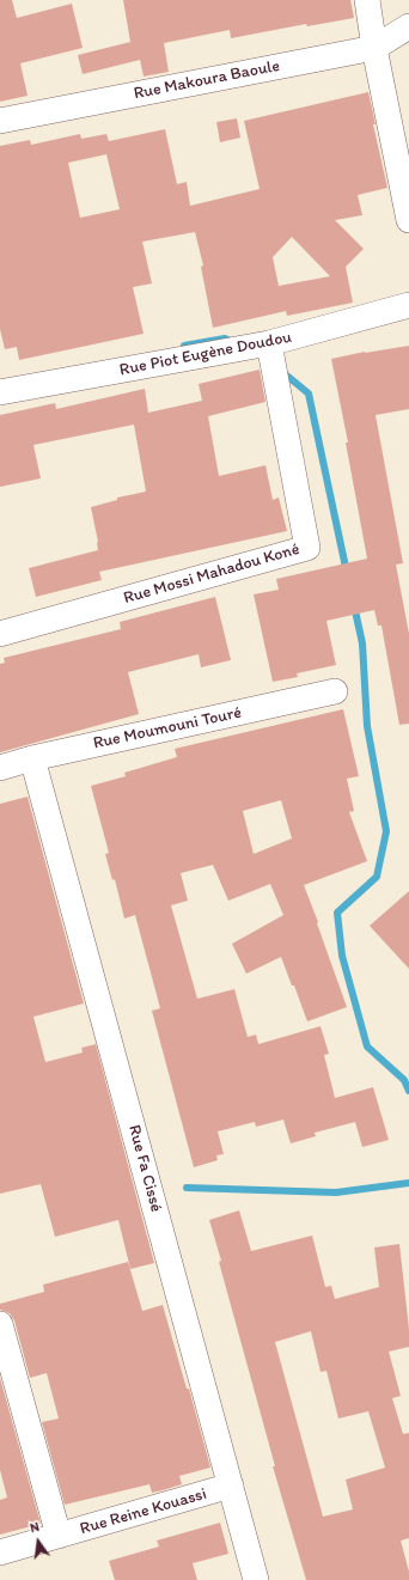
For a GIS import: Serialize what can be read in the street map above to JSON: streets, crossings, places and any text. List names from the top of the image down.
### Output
{
  "streets": {
    "street": [
      "Rue Makoura Baoule",
      "Rue Piot Eugène Doudou",
      "Rue Mossi Mahadou Koné",
      "Rue Moumouni Touré",
      "Rue Fa Cissé",
      "Rue Reine Kouassi"
    ]
  },
  "crossings": [
    ["Rue Piot Eugène Doudou", "Rue Mossi Mahadou Koné"],
    ["Rue Moumouni Touré", "Rue Fa Cissé"],
    ["Rue Fa Cissé", "Rue Reine Kouassi"]
  ],
  "north": "top"
}
